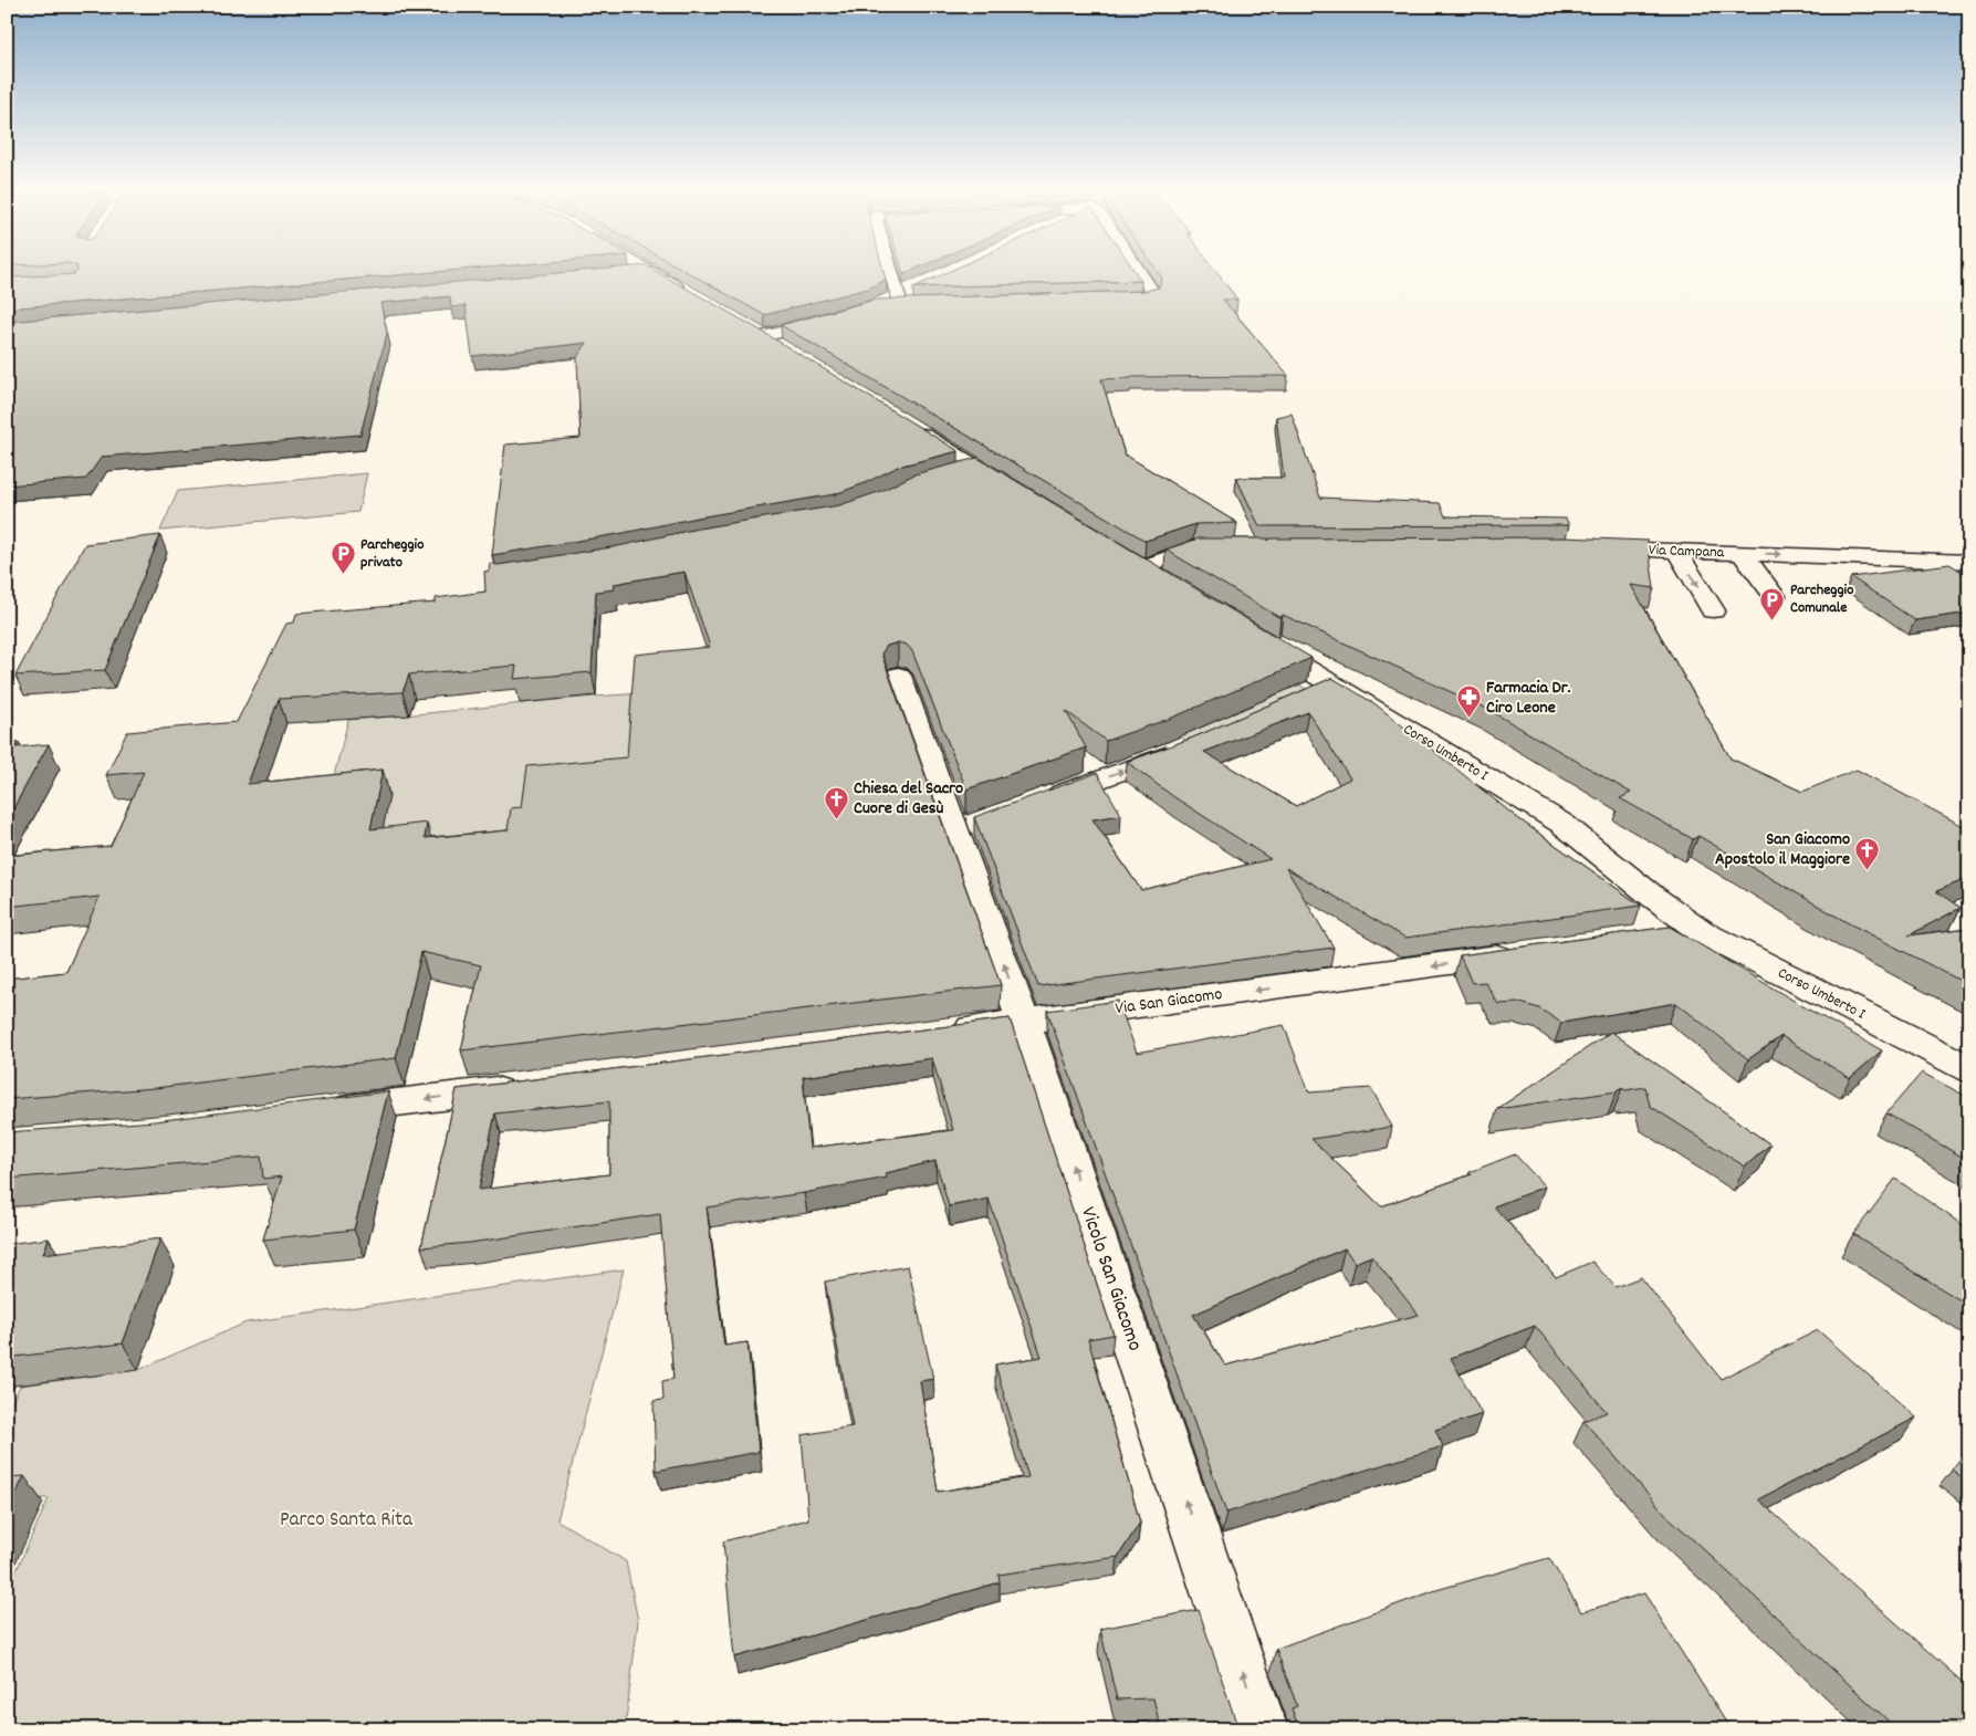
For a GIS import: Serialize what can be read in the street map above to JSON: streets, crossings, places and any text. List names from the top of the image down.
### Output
{
  "streets": {
    "street": [
      "Via Campana",
      "Corso Umberto I",
      "Via San Giacomo",
      "Vicolo San Giacomo"
    ]
  },
  "crossings": [
    ["Via San Giacomo", "Vicolo San Giacomo"]
  ],
  "one_way": ["Via Campana", "Vicolo San Giacomo"],
  "parks": ["Parco Santa Rita"],
  "places": {
    "parking": ["Parcheggio privato", "Parcheggio Comunale"],
    "pharmacy": ["Farmacia Dr. Ciro Leone"],
    "church": ["Chiesa del Sacro Cuore di Gesù", "San Giacomo Apostolo il Maggiore"]
  }
}
